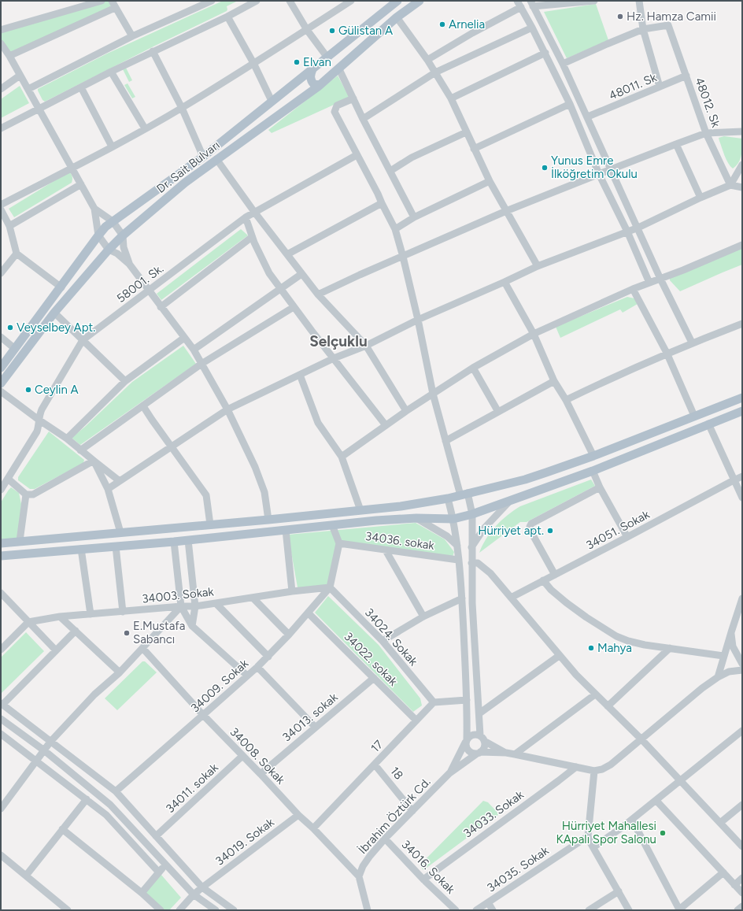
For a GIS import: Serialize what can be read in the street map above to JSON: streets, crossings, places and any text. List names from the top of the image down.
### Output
{
  "streets": {
    "main road": ["Dr. Sait Bulvarı"],
    "street": [
      "48011. Sk",
      "48012. Sk",
      "58001. Sk.",
      "34051. Sokak",
      "34036. sokak",
      "34003. Sokak",
      "34024. Sokak",
      "34022. sokak",
      "34009. Sokak",
      "34013. sokak",
      "17",
      "34008. Sokak",
      "18",
      "34011. sokak",
      "34033. Sokak",
      "İbrahim Öztürk Cd.",
      "34019. Sokak",
      "34016. Sokak",
      "34035. Sokak"
    ]
  },
  "crossings": [
    ["48011. Sk", "48012. Sk"],
    ["34003. Sokak", "34024. Sokak"],
    ["34003. Sokak", "34009. Sokak"],
    ["34024. Sokak", "34009. Sokak"],
    ["34024. Sokak", "17"],
    ["34022. sokak", "34009. Sokak"],
    ["34022. sokak", "34013. sokak"],
    ["34022. sokak", "17"],
    ["34009. Sokak", "34008. Sokak"],
    ["34013. sokak", "34008. Sokak"],
    ["17", "34008. Sokak"],
    ["17", "18"],
    ["34008. Sokak", "34011. sokak"],
    ["34008. Sokak", "İbrahim Öztürk Cd."],
    ["34008. Sokak", "34019. Sokak"],
    ["18", "İbrahim Öztürk Cd."],
    ["34033. Sokak", "34016. Sokak"],
    ["İbrahim Öztürk Cd.", "34016. Sokak"]
  ],
  "districts": ["Selçuklu"],
  "places": [
    "Hz. Hamza Camii",
    "Arnelia",
    "Gülistan A",
    "Elvan",
    "Yunus Emre İlköğretim Okulu",
    "Veyselbey Apt.",
    "Ceylin A",
    "Hürriyet apt.",
    "E.Mustafa Sabancı",
    "Mahya",
    "Hürriyet Mahallesi KApalı Spor Salonu"
  ]
}
